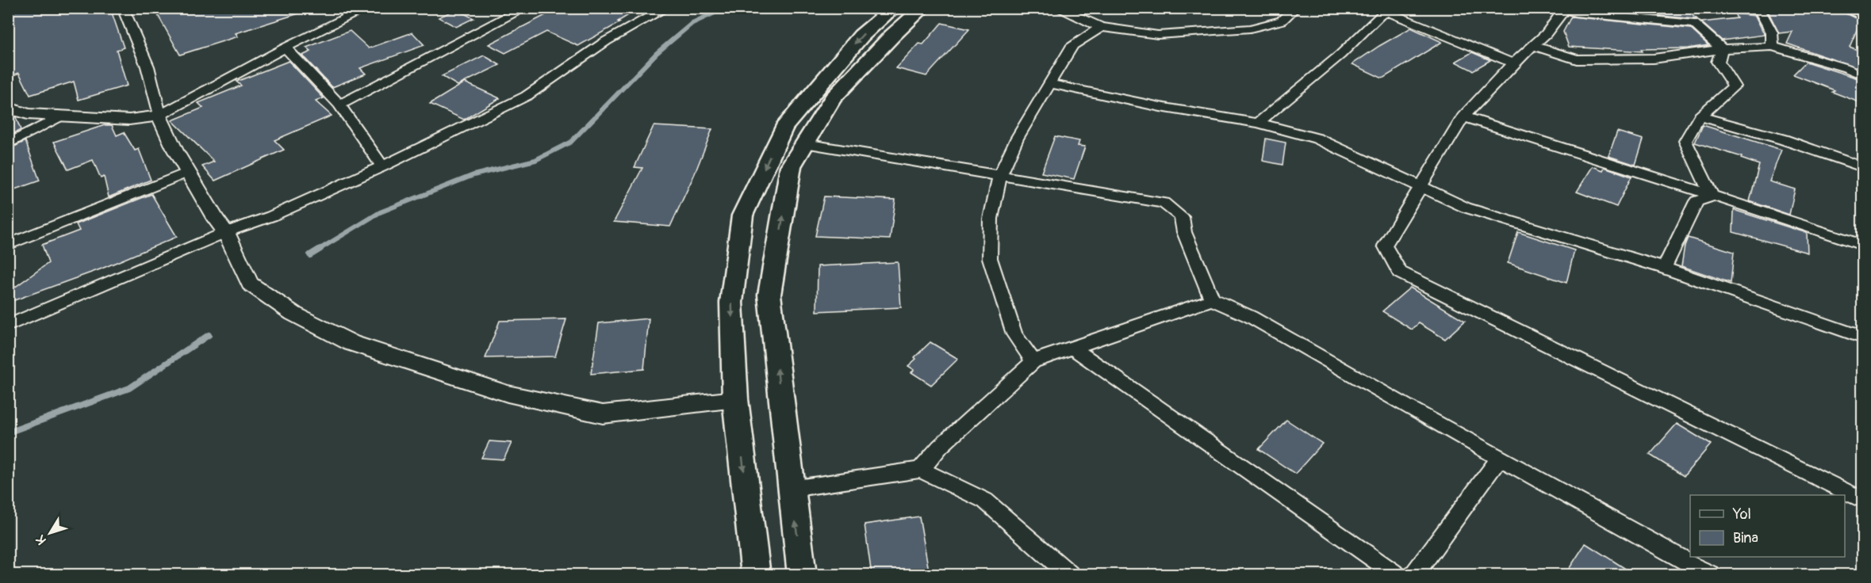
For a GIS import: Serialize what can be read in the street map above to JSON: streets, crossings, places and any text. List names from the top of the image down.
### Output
{
  "legend": ["Yol", "Bina"],
  "north": "bottom left"
}
